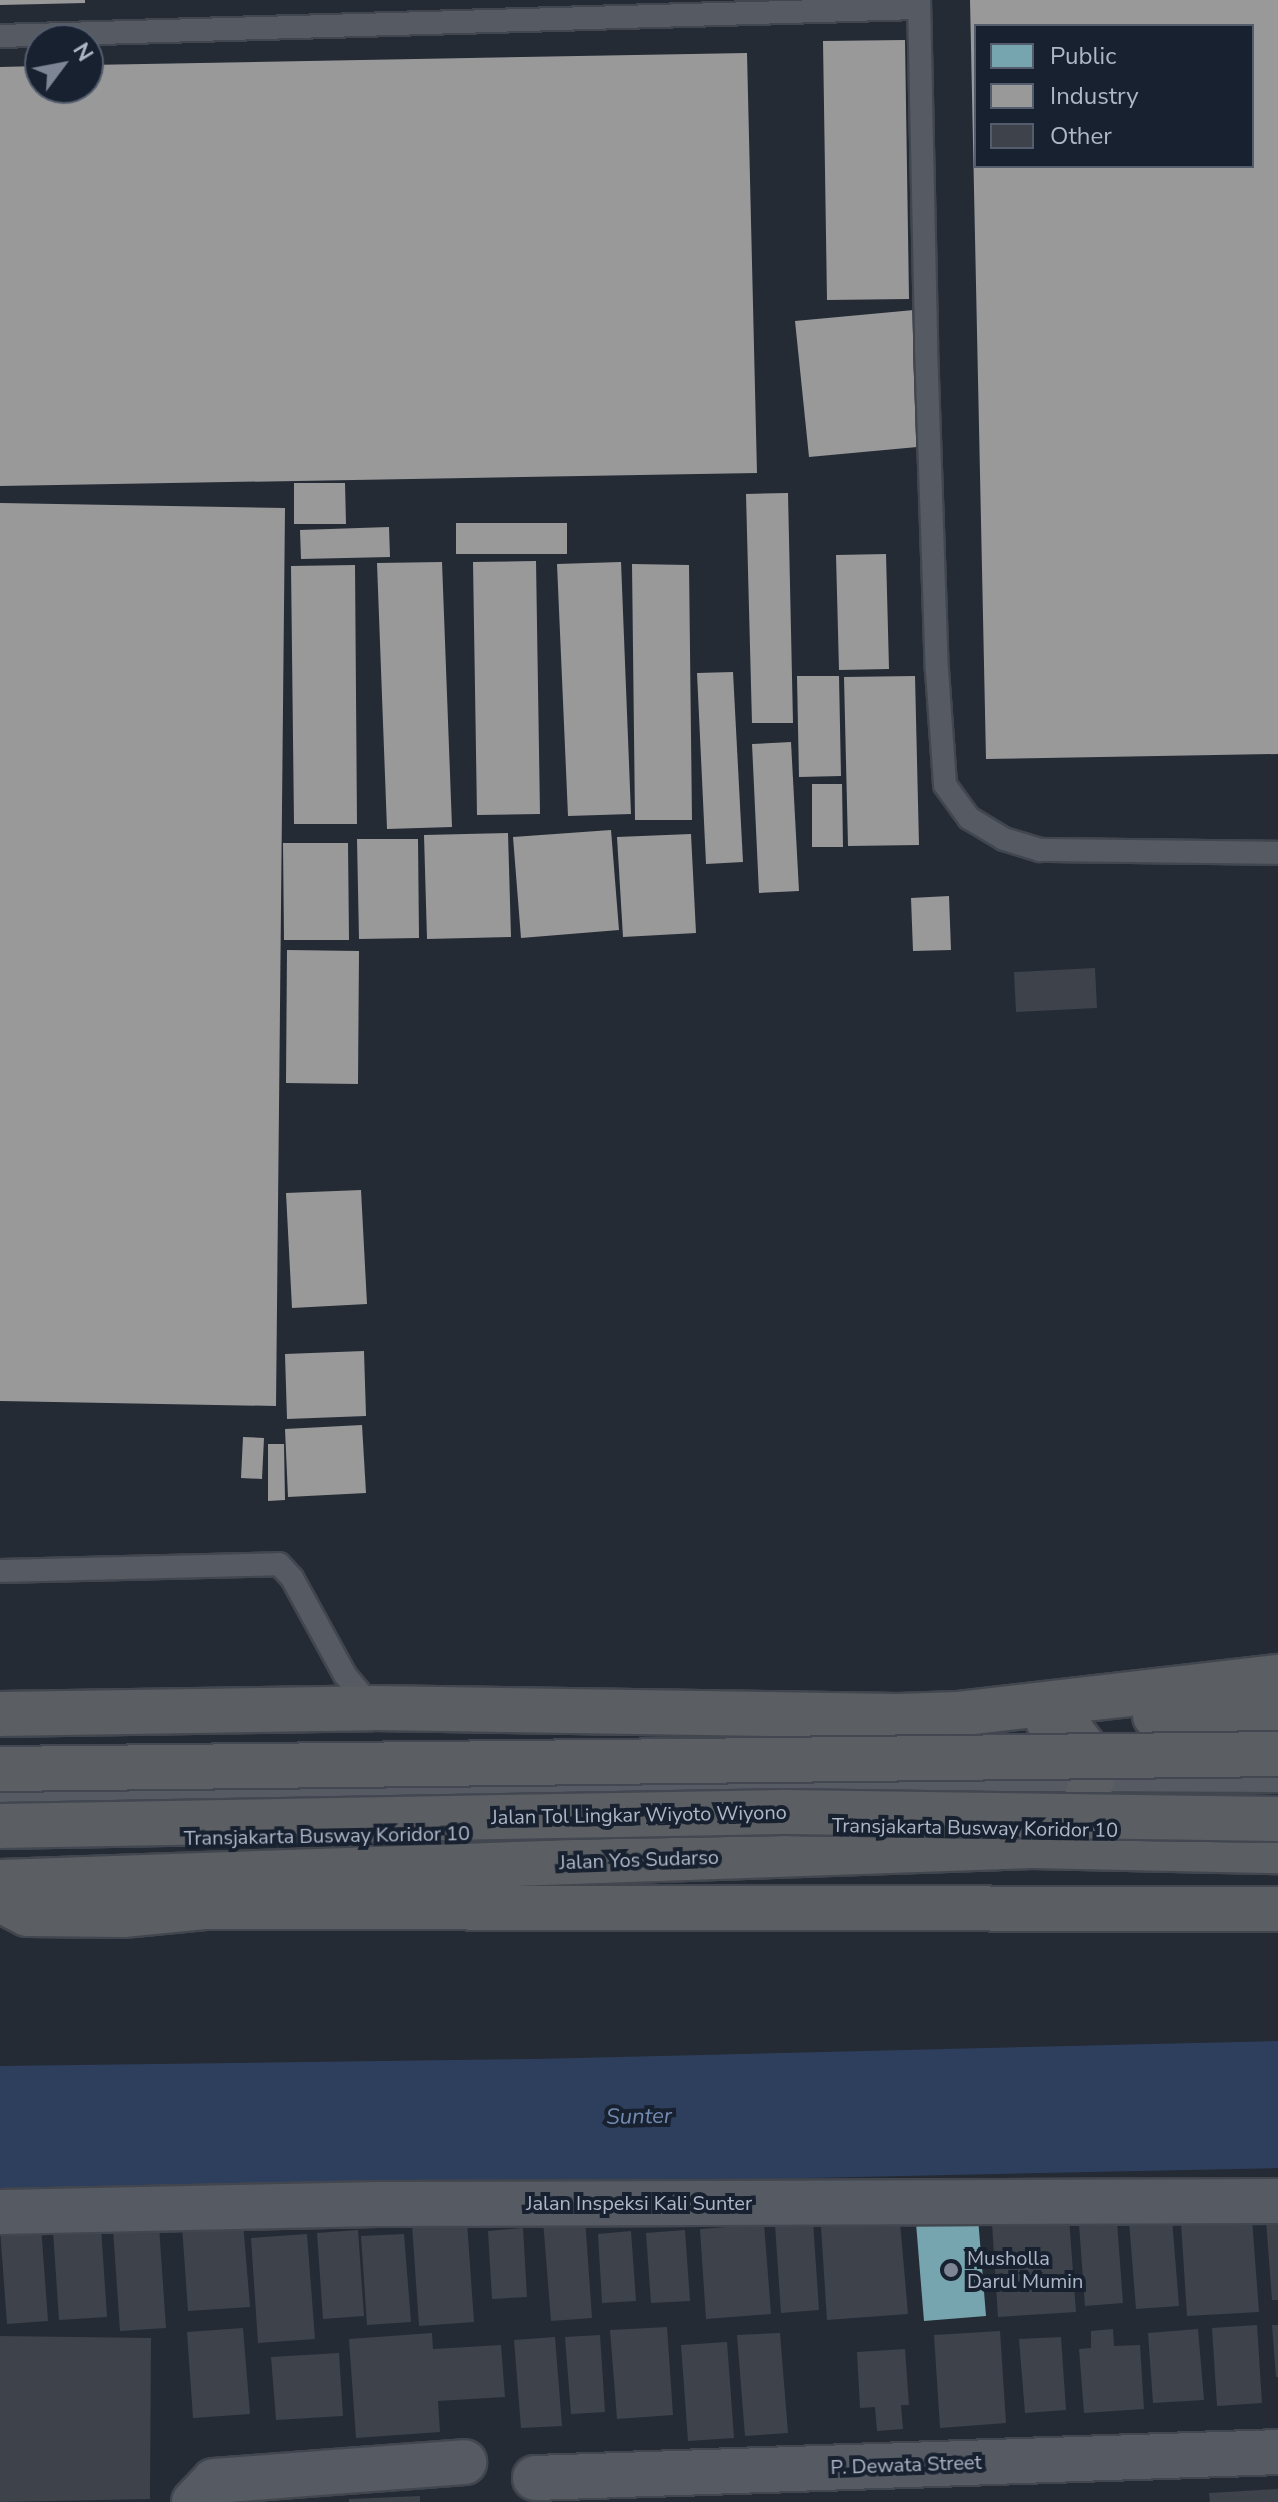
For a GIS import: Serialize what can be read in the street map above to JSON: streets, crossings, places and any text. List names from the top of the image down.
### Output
{
  "streets": {
    "highway": ["Jalan Tol Lingkar Wiyoto Wiyono", "Jalan Yos Sudarso"],
    "street": ["Jalan Inspeksi Kali Sunter", "P. Dewata Street"],
    "lane": ["Transjakarta Busway Koridor 10"]
  },
  "water": ["Sunter"],
  "places": ["Musholla Darul Mumin"],
  "legend": ["Public", "Industry", "Other"],
  "north": "top right"
}
